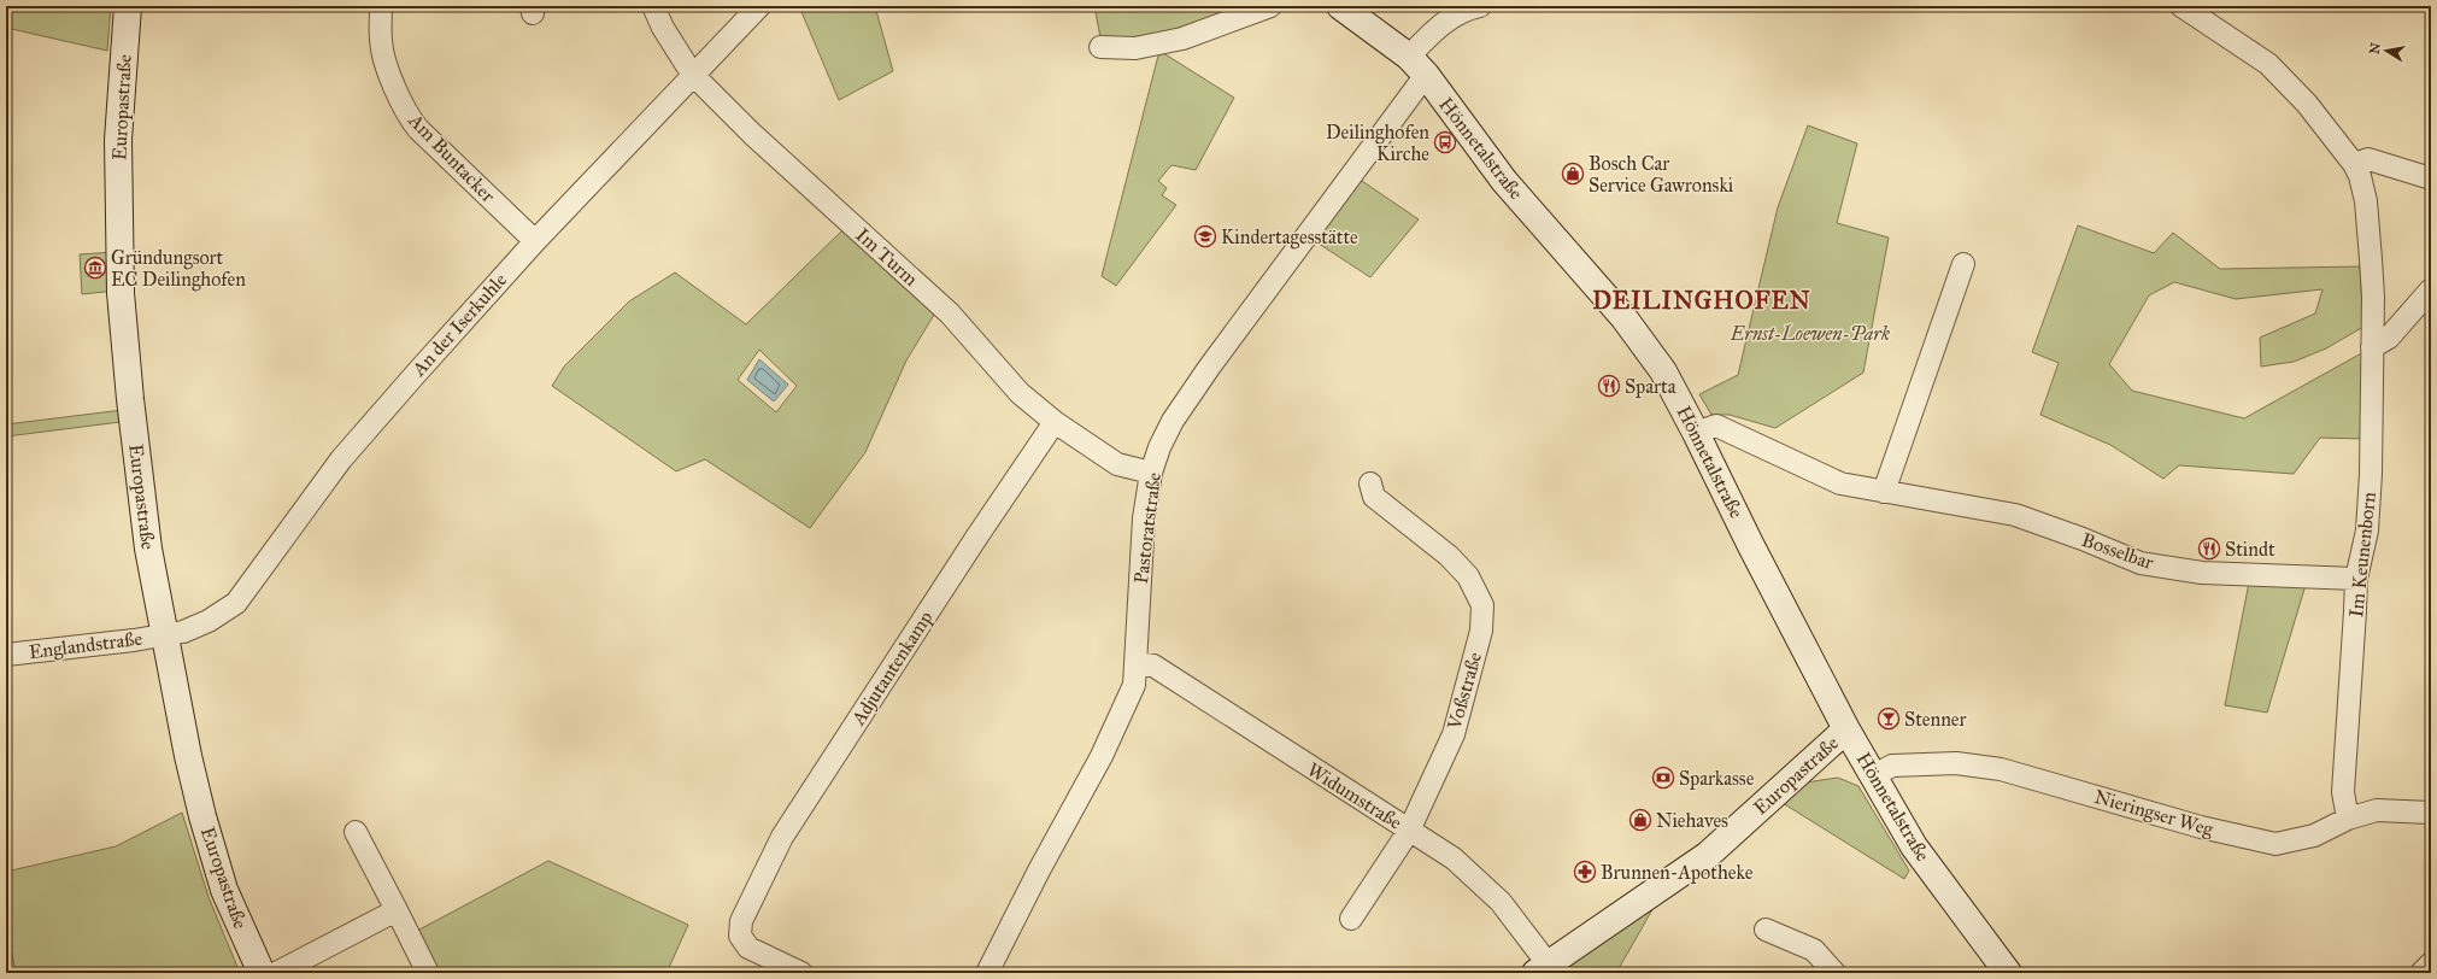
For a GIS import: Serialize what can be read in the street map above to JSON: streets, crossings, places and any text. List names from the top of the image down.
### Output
{
  "streets": {
    "street": [
      "Europastraße",
      "Hönnetalstraße",
      "Am Buntacker",
      "Im Turm",
      "An der Iserkuhle",
      "Pastoratstraße",
      "Bosselbar",
      "Im Keunenborn",
      "Englandstraße",
      "Adjutantenkamp",
      "Voßstraße",
      "Widumstraße",
      "Nieringser Weg"
    ]
  },
  "crossings": [
    ["Europastraße", "Hönnetalstraße"],
    ["Europastraße", "An der Iserkuhle"],
    ["Europastraße", "Englandstraße"],
    ["Europastraße", "Widumstraße"],
    ["Hönnetalstraße", "Pastoratstraße"],
    ["Hönnetalstraße", "Bosselbar"],
    ["Hönnetalstraße", "Nieringser Weg"],
    ["Am Buntacker", "An der Iserkuhle"],
    ["Im Turm", "An der Iserkuhle"],
    ["Im Turm", "Pastoratstraße"],
    ["Im Turm", "Adjutantenkamp"],
    ["An der Iserkuhle", "Englandstraße"],
    ["Pastoratstraße", "Widumstraße"],
    ["Bosselbar", "Im Keunenborn"],
    ["Im Keunenborn", "Nieringser Weg"],
    ["Voßstraße", "Widumstraße"]
  ],
  "districts": ["DEILINGHOFEN"],
  "parks": ["Ernst-Loewen-Park"],
  "places": {
    "bus stop": ["Deilinghofen Kirche"],
    "shop": ["Bosch Car Service Gawronski", "Niehaves"],
    "school or university": ["Kindertagesstätte"],
    "museum": ["Gründungsort EC Deilinghofen"],
    "restaurant": ["Sparta", "Stindt"],
    "bar": ["Stenner"],
    "bank": ["Sparkasse"],
    "pharmacy": ["Brunnen-Apotheke"]
  },
  "north": "left"
}
